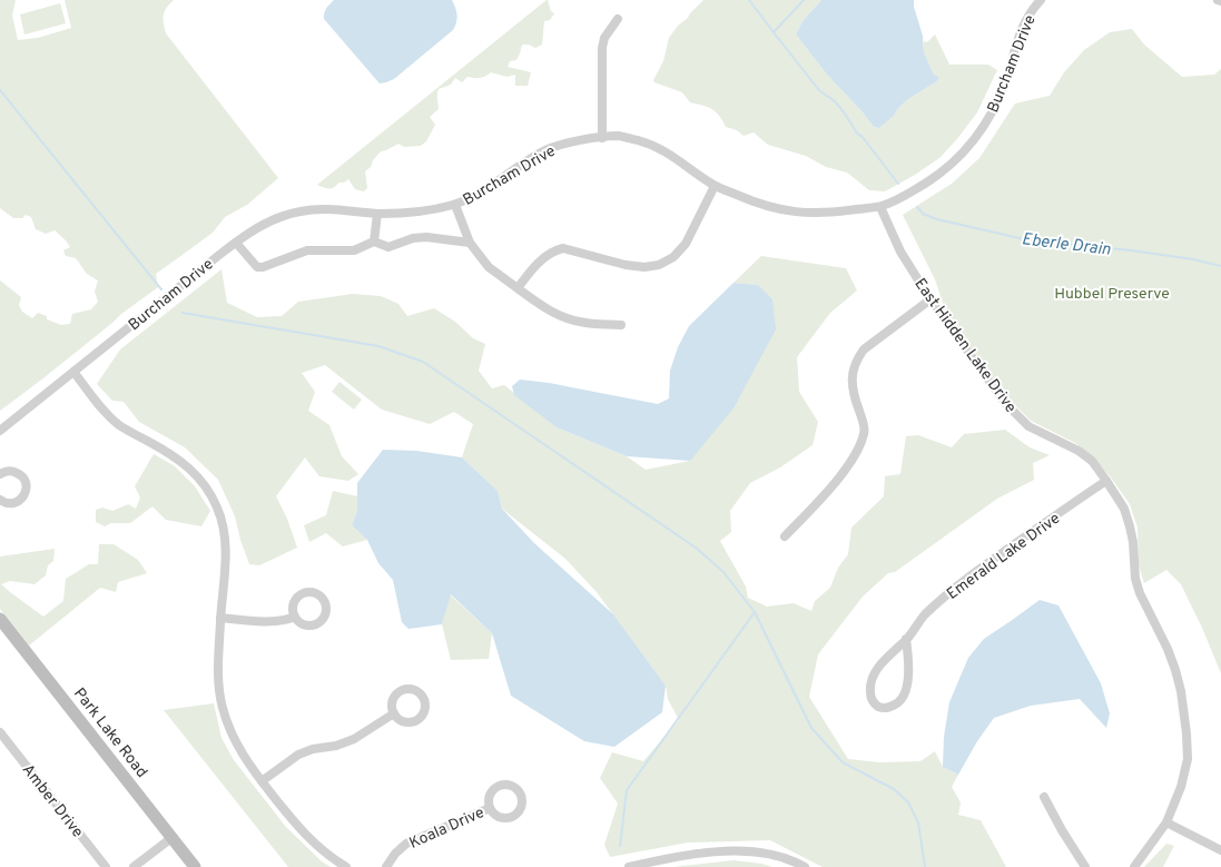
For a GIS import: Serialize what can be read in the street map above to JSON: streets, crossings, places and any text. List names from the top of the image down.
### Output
{
  "streets": {
    "street": [
      "Burcham Drive",
      "East Hidden Lake Drive",
      "Emerald Lake Drive",
      "Park Lake Road",
      "Amber Drive",
      "Koala Drive"
    ]
  },
  "crossings": [
    ["Burcham Drive", "East Hidden Lake Drive"],
    ["East Hidden Lake Drive", "Emerald Lake Drive"]
  ],
  "water": ["Eberle Drain"],
  "parks": ["Hubbel Preserve"]
}
